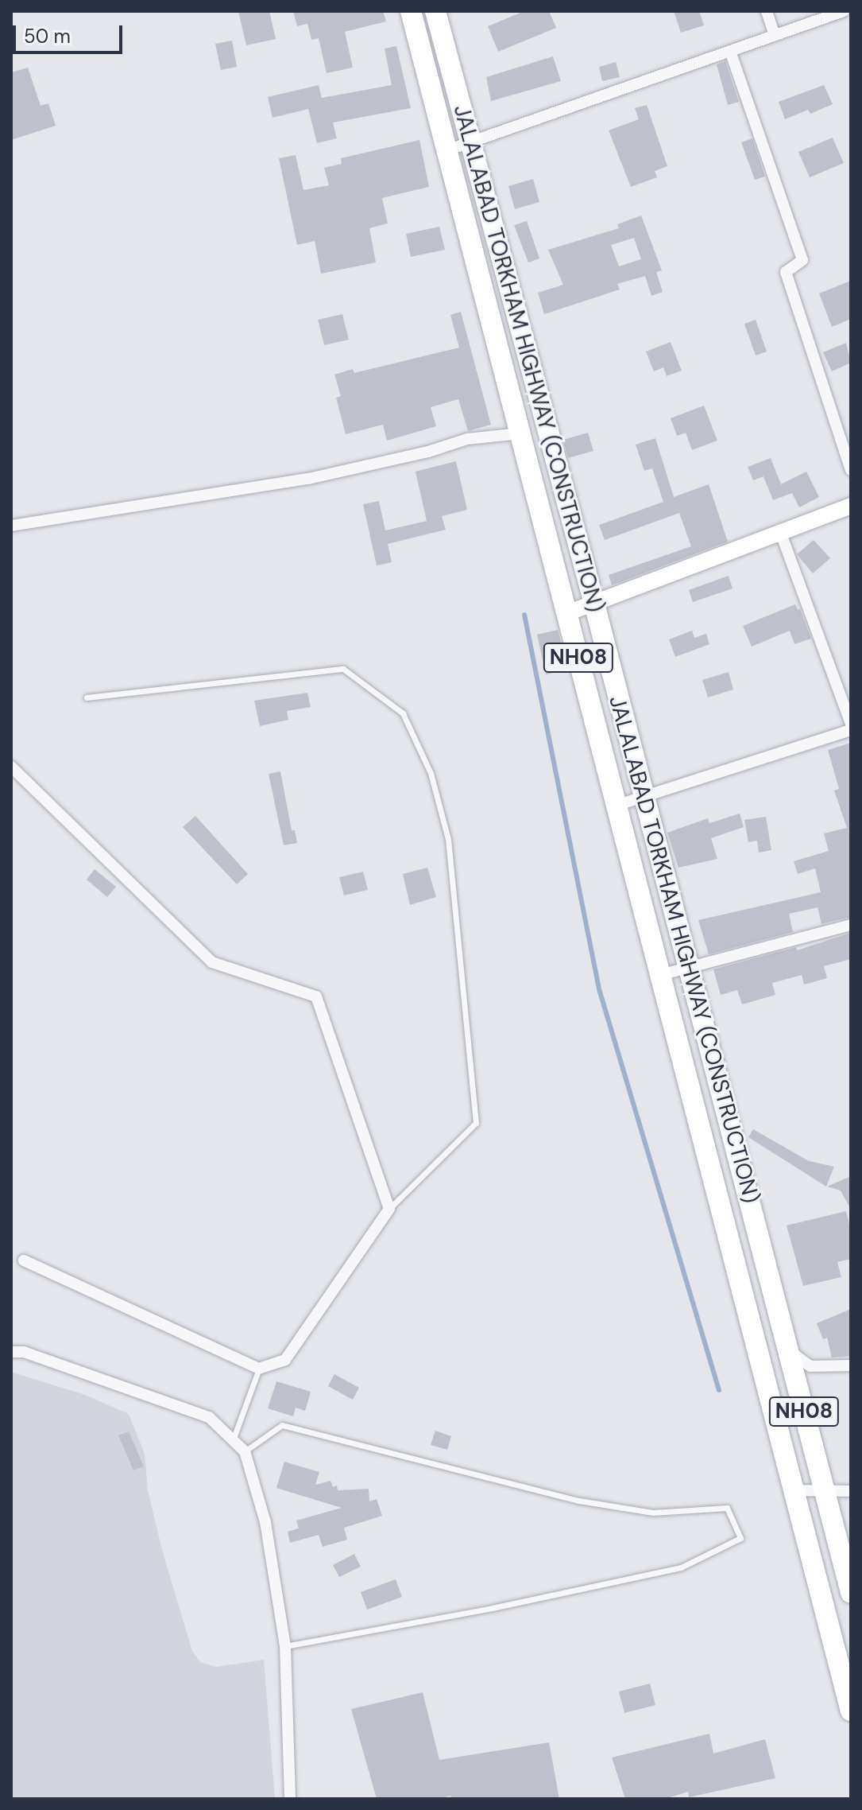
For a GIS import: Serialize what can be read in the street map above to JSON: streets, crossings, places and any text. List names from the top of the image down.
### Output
{
  "streets": {
    "highway": ["JALALABAD TORKHAM HIGHWAY (CONSTRUCTION)", "NH08"]
  },
  "crossings": [
    ["JALALABAD TORKHAM HIGHWAY (CONSTRUCTION)", "NH08"]
  ],
  "scale_bar": "50 m"
}
